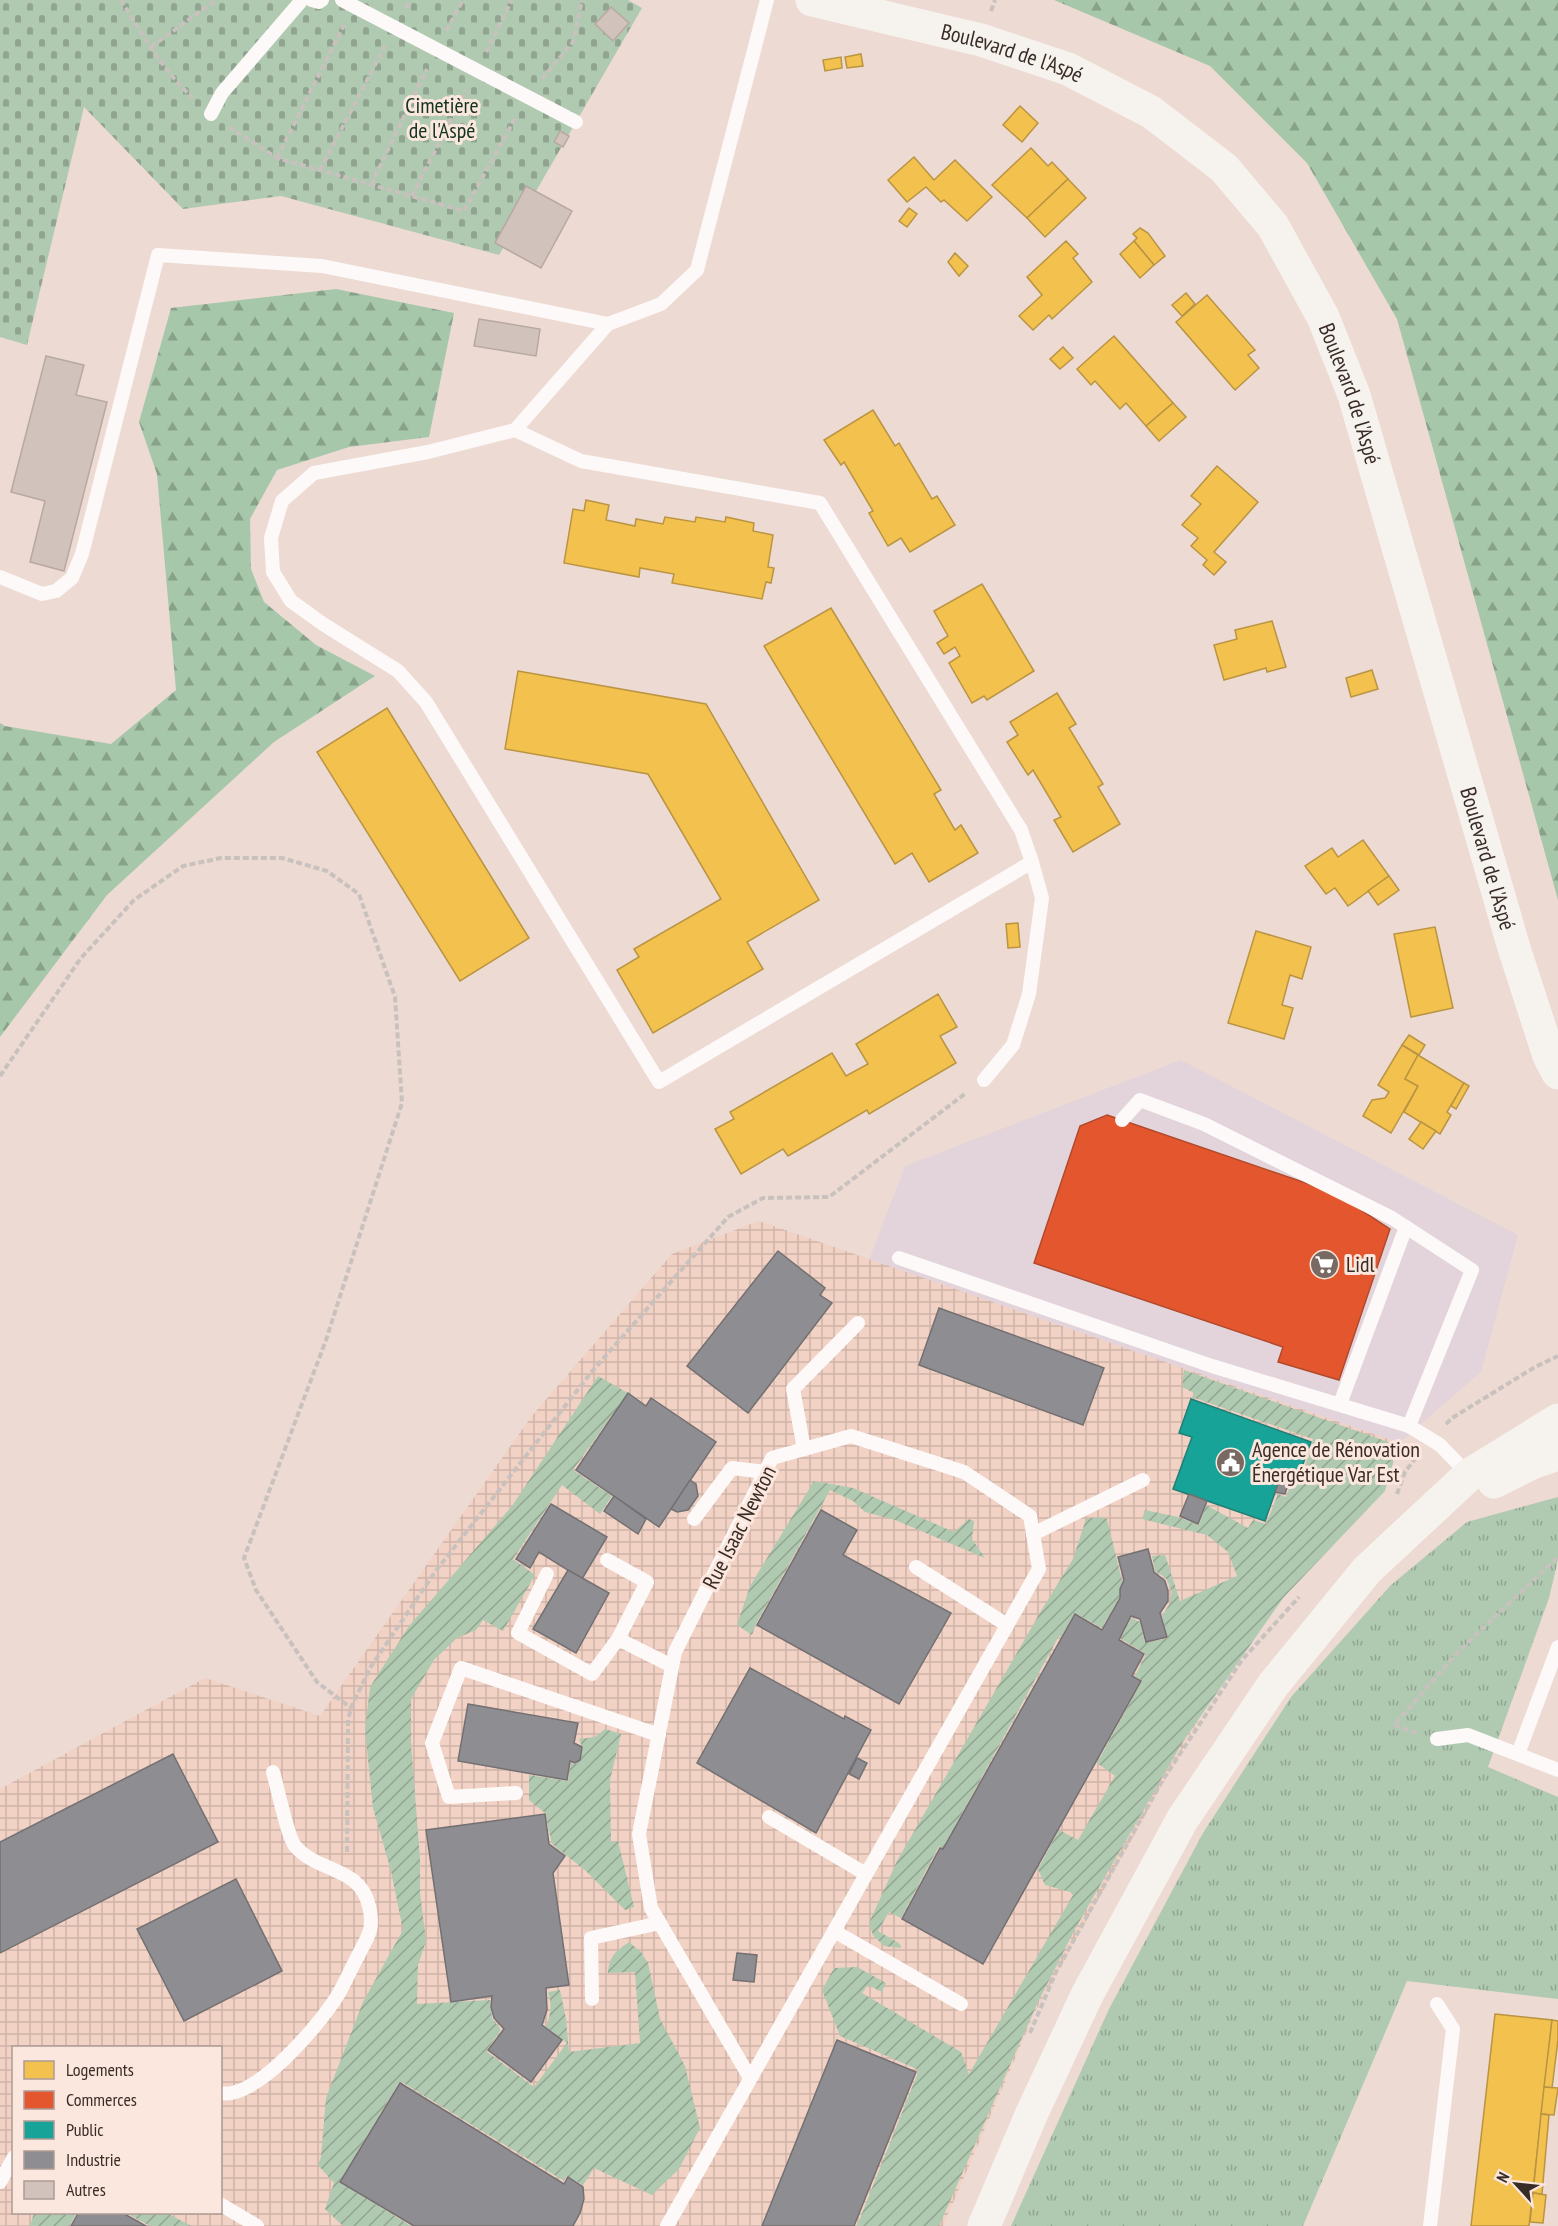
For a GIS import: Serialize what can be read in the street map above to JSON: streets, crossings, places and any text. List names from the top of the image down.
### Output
{
  "streets": {
    "main road": ["Boulevard de l'Aspé"],
    "lane": ["Rue Isaac Newton"]
  },
  "parks": ["Cimetière de l'Aspé"],
  "places": {
    "supermarket": ["Lidl"],
    "public building": ["Agence de Rénovation Énergétique Var Est"]
  },
  "legend": [
    "Logements",
    "Commerces",
    "Public",
    "Industrie",
    "Autres"
  ],
  "north": "top left"
}
